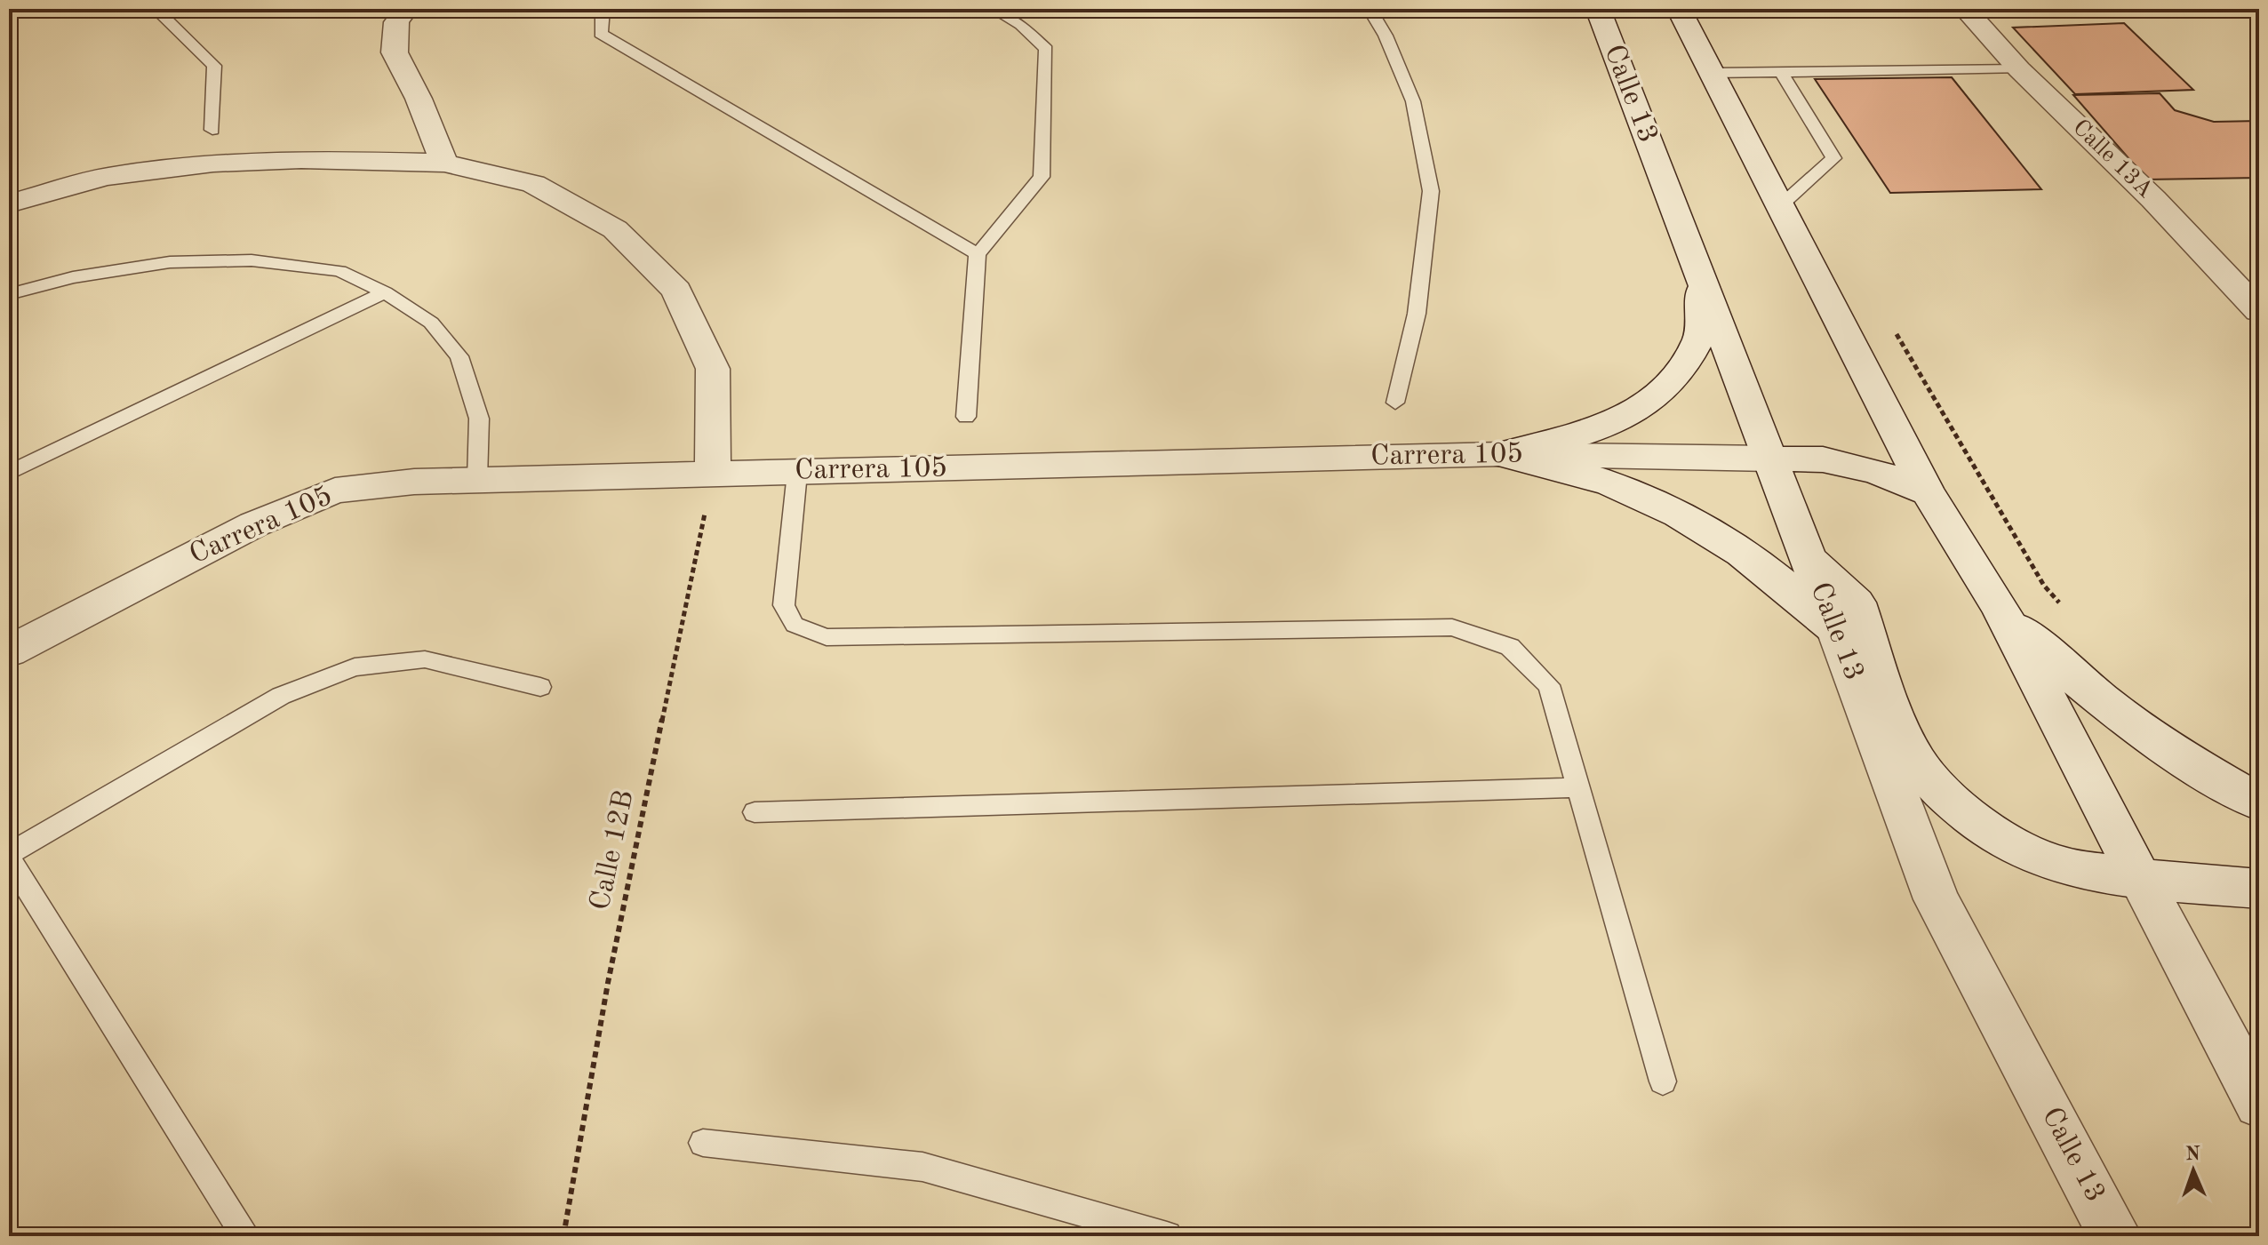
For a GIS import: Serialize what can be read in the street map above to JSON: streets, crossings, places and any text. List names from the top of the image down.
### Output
{
  "streets": {
    "street": ["Calle 13", "Calle 13A", "Carrera 105"],
    "path": ["Calle 12B"]
  },
  "crossings": [
    ["Calle 13", "Carrera 105"],
    ["Carrera 105", "Calle 12B"]
  ],
  "north": "top"
}
